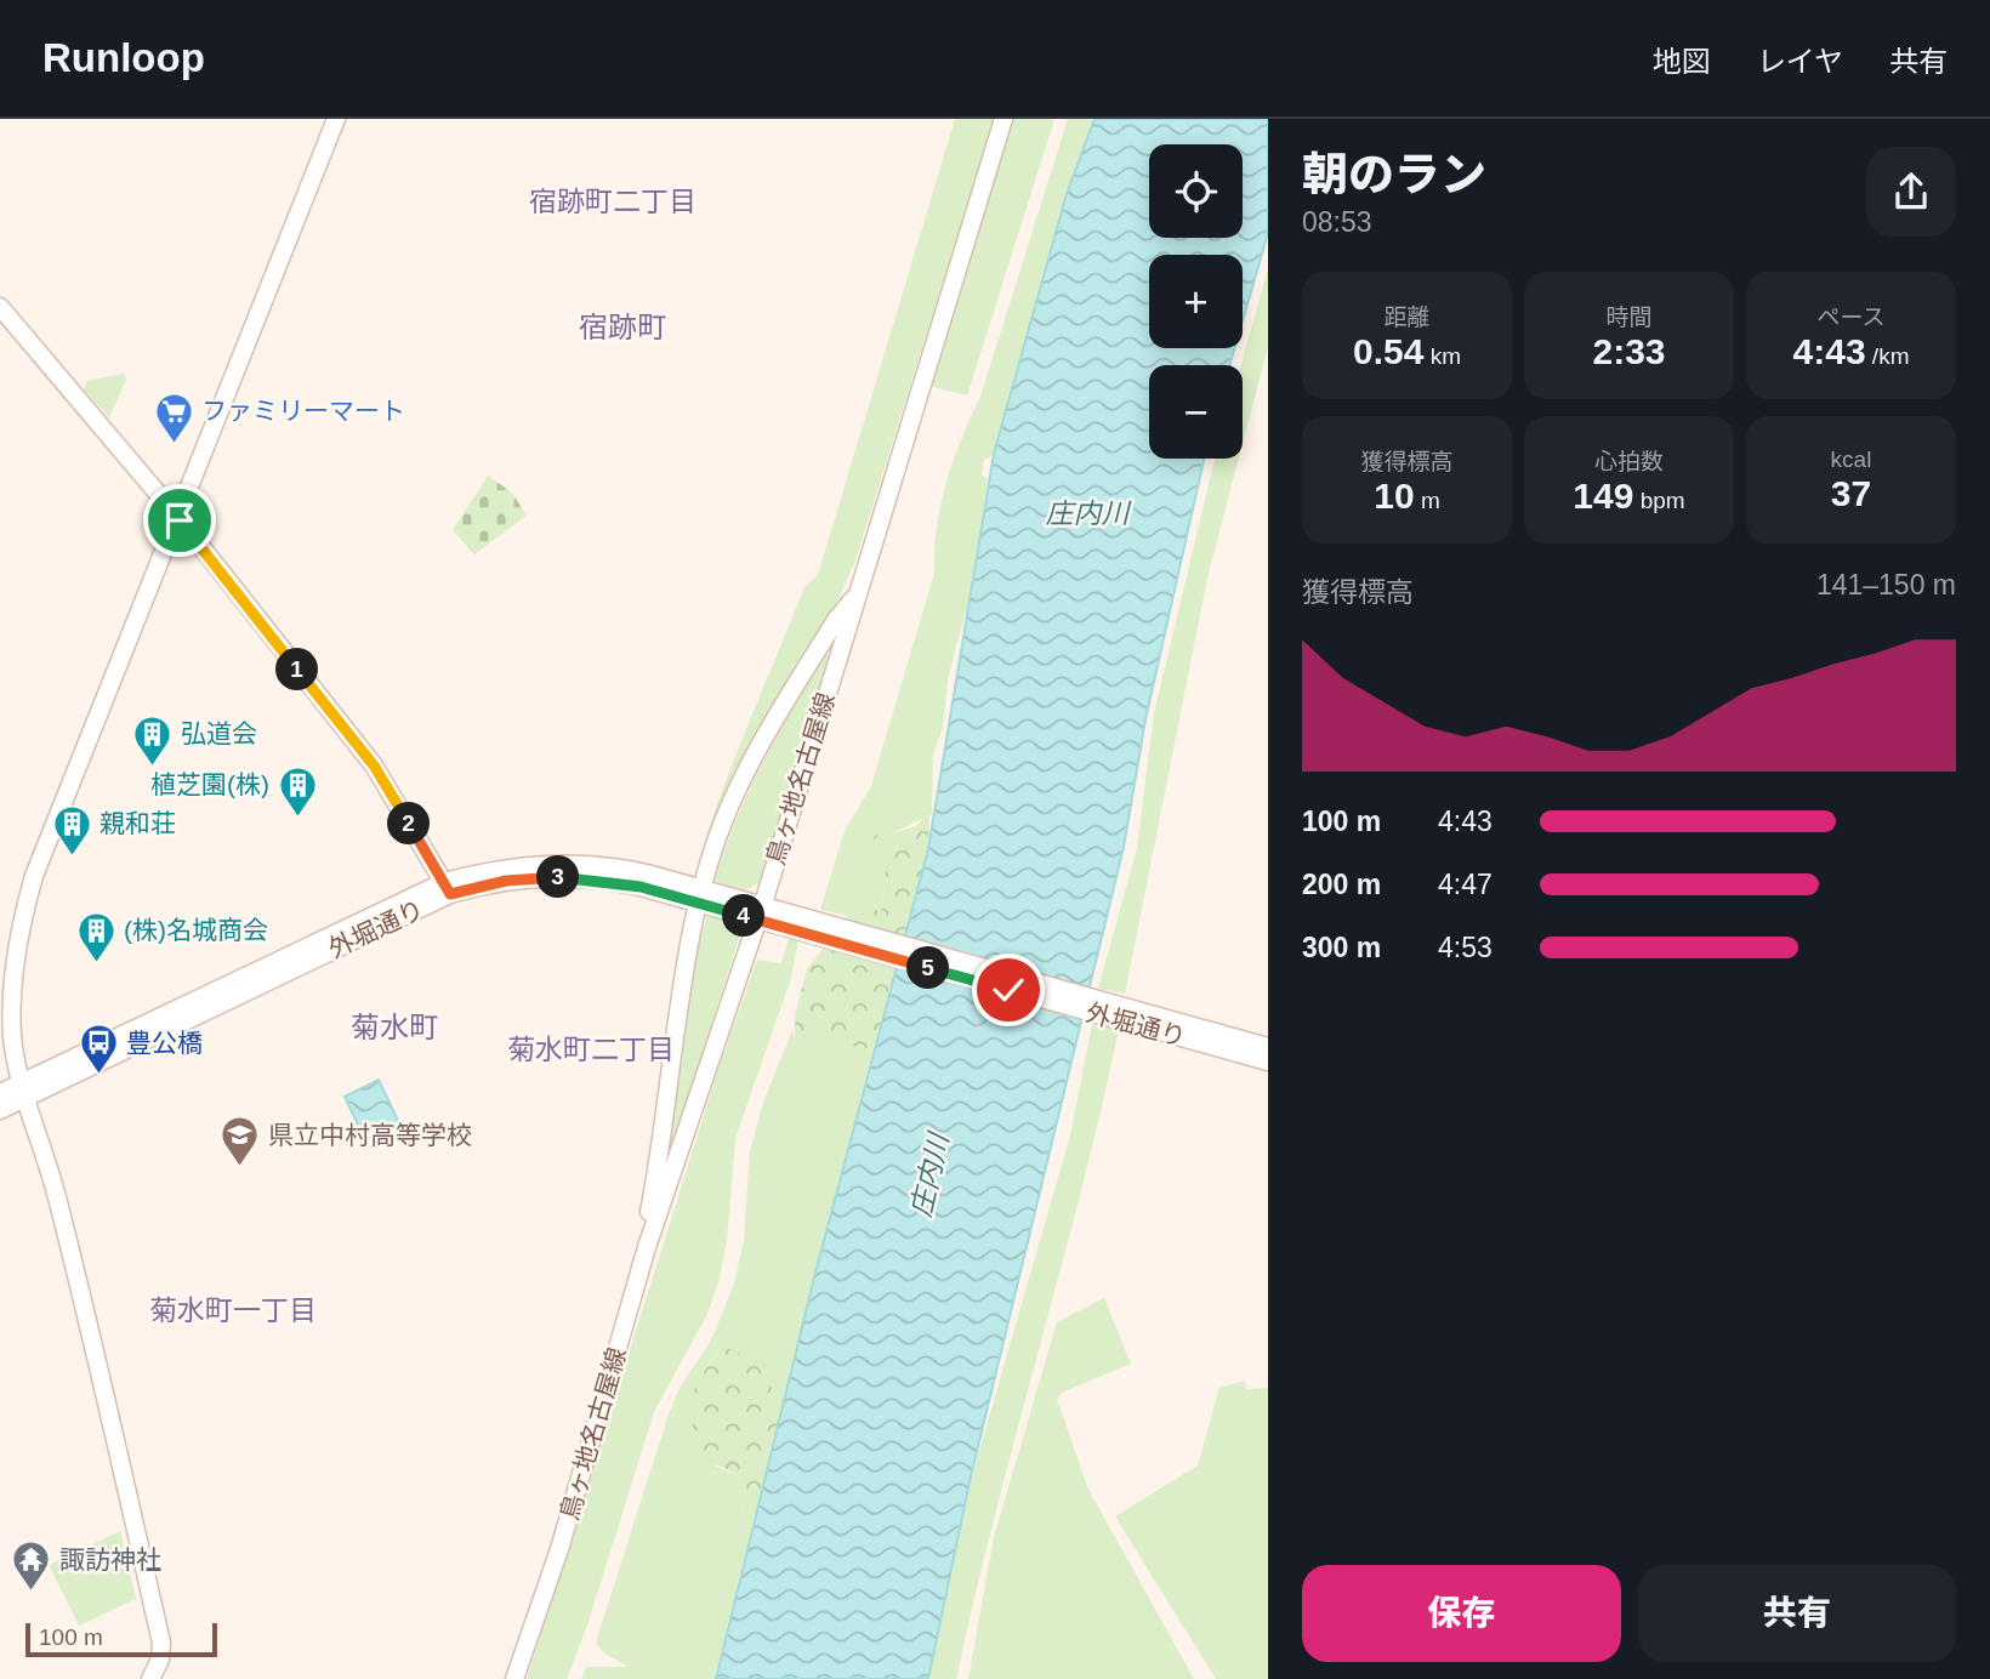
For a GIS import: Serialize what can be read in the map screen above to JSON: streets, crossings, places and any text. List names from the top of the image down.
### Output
{
  "streets": {
    "main road": ["鳥ヶ地名古屋線", "外堀通り"]
  },
  "crossings": [
    ["鳥ヶ地名古屋線", "外堀通り"]
  ],
  "districts": [
    "宿跡町二丁目",
    "宿跡町",
    "菊水町",
    "菊水町二丁目",
    "菊水町一丁目"
  ],
  "water": ["庄内川"],
  "places": {
    "supermarket": ["ファミリーマート"],
    "building": [
      "弘道会",
      "植芝園(株)",
      "親和荘",
      "(株)名城商会"
    ],
    "bus stop": ["豊公橋"],
    "school or university": ["県立中村高等学校"],
    "temple": ["諏訪神社"]
  },
  "scale_bar": "100 m",
  "page": {
    "header": "Runloop",
    "nav": ["地図", "レイヤ", "共有"],
    "heading": ["朝のラン", "08:53"],
    "map_buttons": ["+", "−"],
    "stats": [
      ["距離", "0.54 km"],
      ["時間", "2:33"],
      ["ペース", "4:43 /km"],
      ["獲得標高", "10 m"],
      ["心拍数", "149 bpm"],
      ["kcal", "37"]
    ],
    "chart": ["獲得標高", "141–150 m"],
    "pins": [
      "1",
      "2",
      "3",
      "4",
      "5"
    ],
    "list": [
      {
        "name": "100 m",
        "note": "4:43"
      },
      {
        "name": "200 m",
        "note": "4:47"
      },
      {
        "name": "300 m",
        "note": "4:53"
      }
    ],
    "buttons": ["保存", "共有"],
    "scale": "100 m"
  }
}
